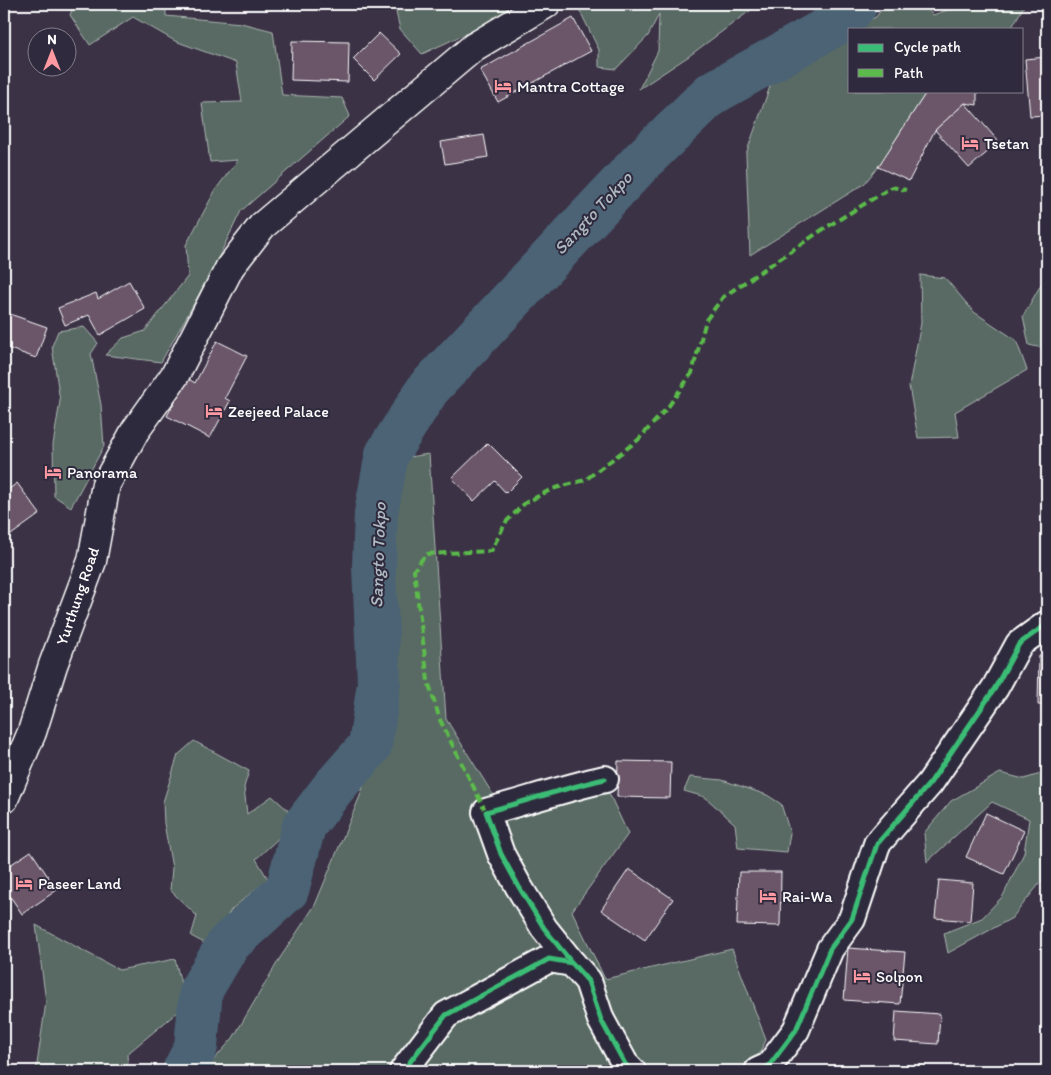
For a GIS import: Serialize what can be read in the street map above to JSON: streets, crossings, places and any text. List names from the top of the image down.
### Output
{
  "streets": {
    "main road": ["Yurthung Road"]
  },
  "water": ["Sangto Tokpo"],
  "places": {
    "hotel": [
      "Mantra Cottage",
      "Tsetan",
      "Zeejeed Palace",
      "Panorama",
      "Paseer Land",
      "Rai-Wa",
      "Solpon"
    ]
  },
  "legend": ["Cycle path", "Path"],
  "north": "top"
}
